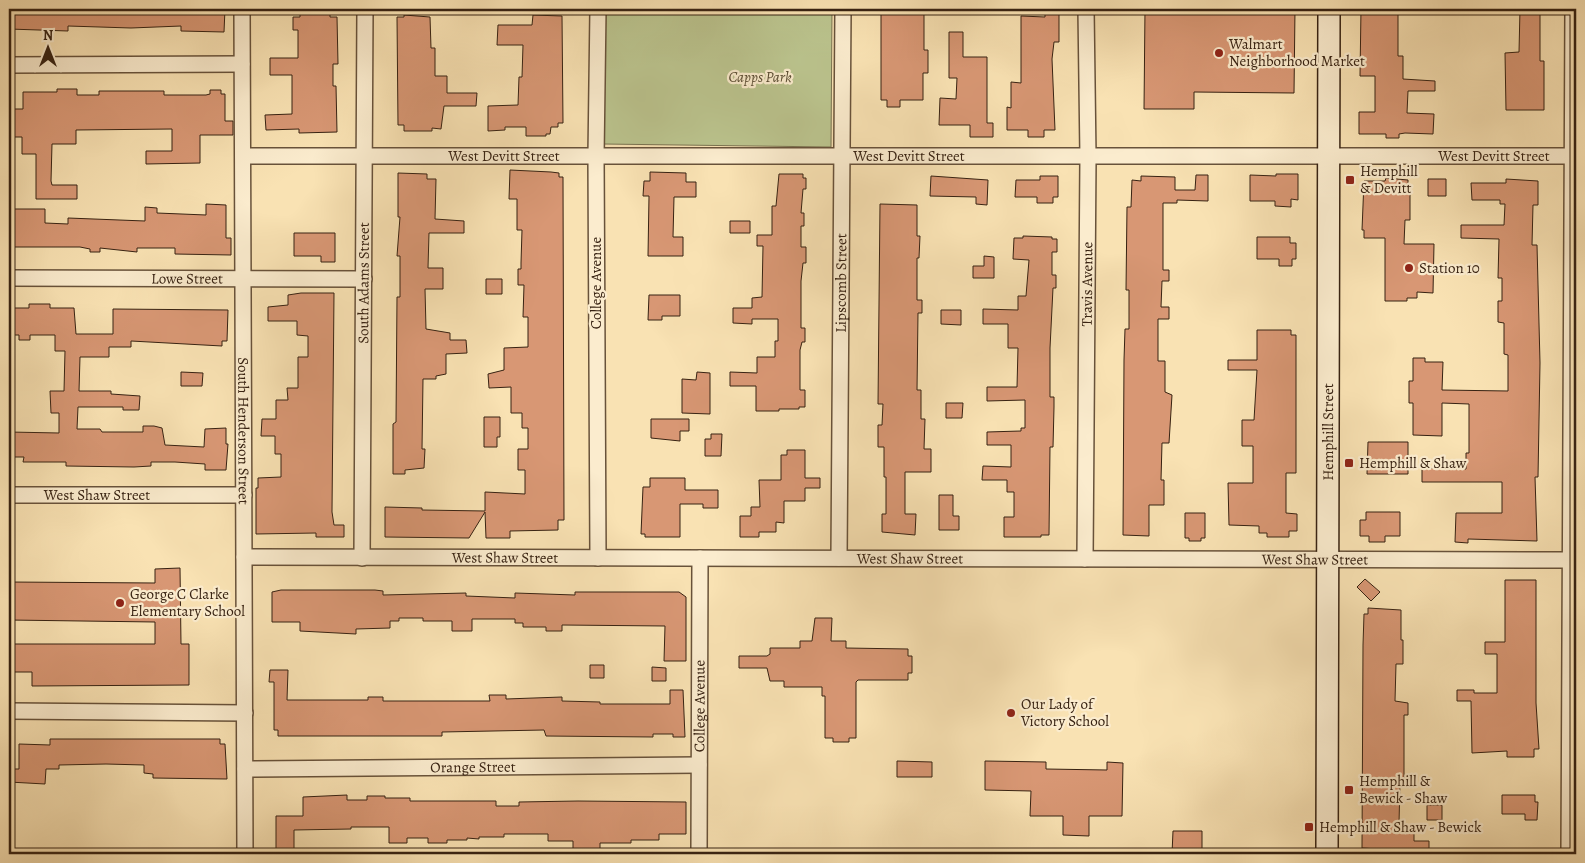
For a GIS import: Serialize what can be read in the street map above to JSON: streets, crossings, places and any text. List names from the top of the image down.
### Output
{
  "streets": {
    "main road": ["Hemphill Street"],
    "street": [
      "West Devitt Street",
      "Lowe Street",
      "South Adams Street",
      "College Avenue",
      "Lipscomb Street",
      "Travis Avenue",
      "South Henderson Street",
      "West Shaw Street",
      "Orange Street"
    ]
  },
  "crossings": [
    ["West Devitt Street", "South Adams Street"],
    ["West Devitt Street", "College Avenue"],
    ["West Devitt Street", "Lipscomb Street"],
    ["West Devitt Street", "Travis Avenue"],
    ["West Devitt Street", "South Henderson Street"],
    ["West Devitt Street", "Hemphill Street"],
    ["Lowe Street", "South Adams Street"],
    ["Lowe Street", "South Henderson Street"],
    ["South Adams Street", "West Shaw Street"],
    ["College Avenue", "West Shaw Street"],
    ["College Avenue", "Orange Street"],
    ["Lipscomb Street", "West Shaw Street"],
    ["Travis Avenue", "West Shaw Street"],
    ["South Henderson Street", "West Shaw Street"],
    ["South Henderson Street", "Orange Street"],
    ["Hemphill Street", "West Shaw Street"]
  ],
  "parks": ["Capps Park"],
  "places": {
    "other": [
      "Walmart Neighborhood Market",
      "Station 10",
      "George C Clarke Elementary School",
      "Our Lady of Victory School"
    ],
    "transit": [
      "Hemphill & Devitt",
      "Hemphill & Shaw",
      "Hemphill & Bewick - Shaw",
      "Hemphill & Shaw - Bewick"
    ]
  },
  "north": "top"
}
